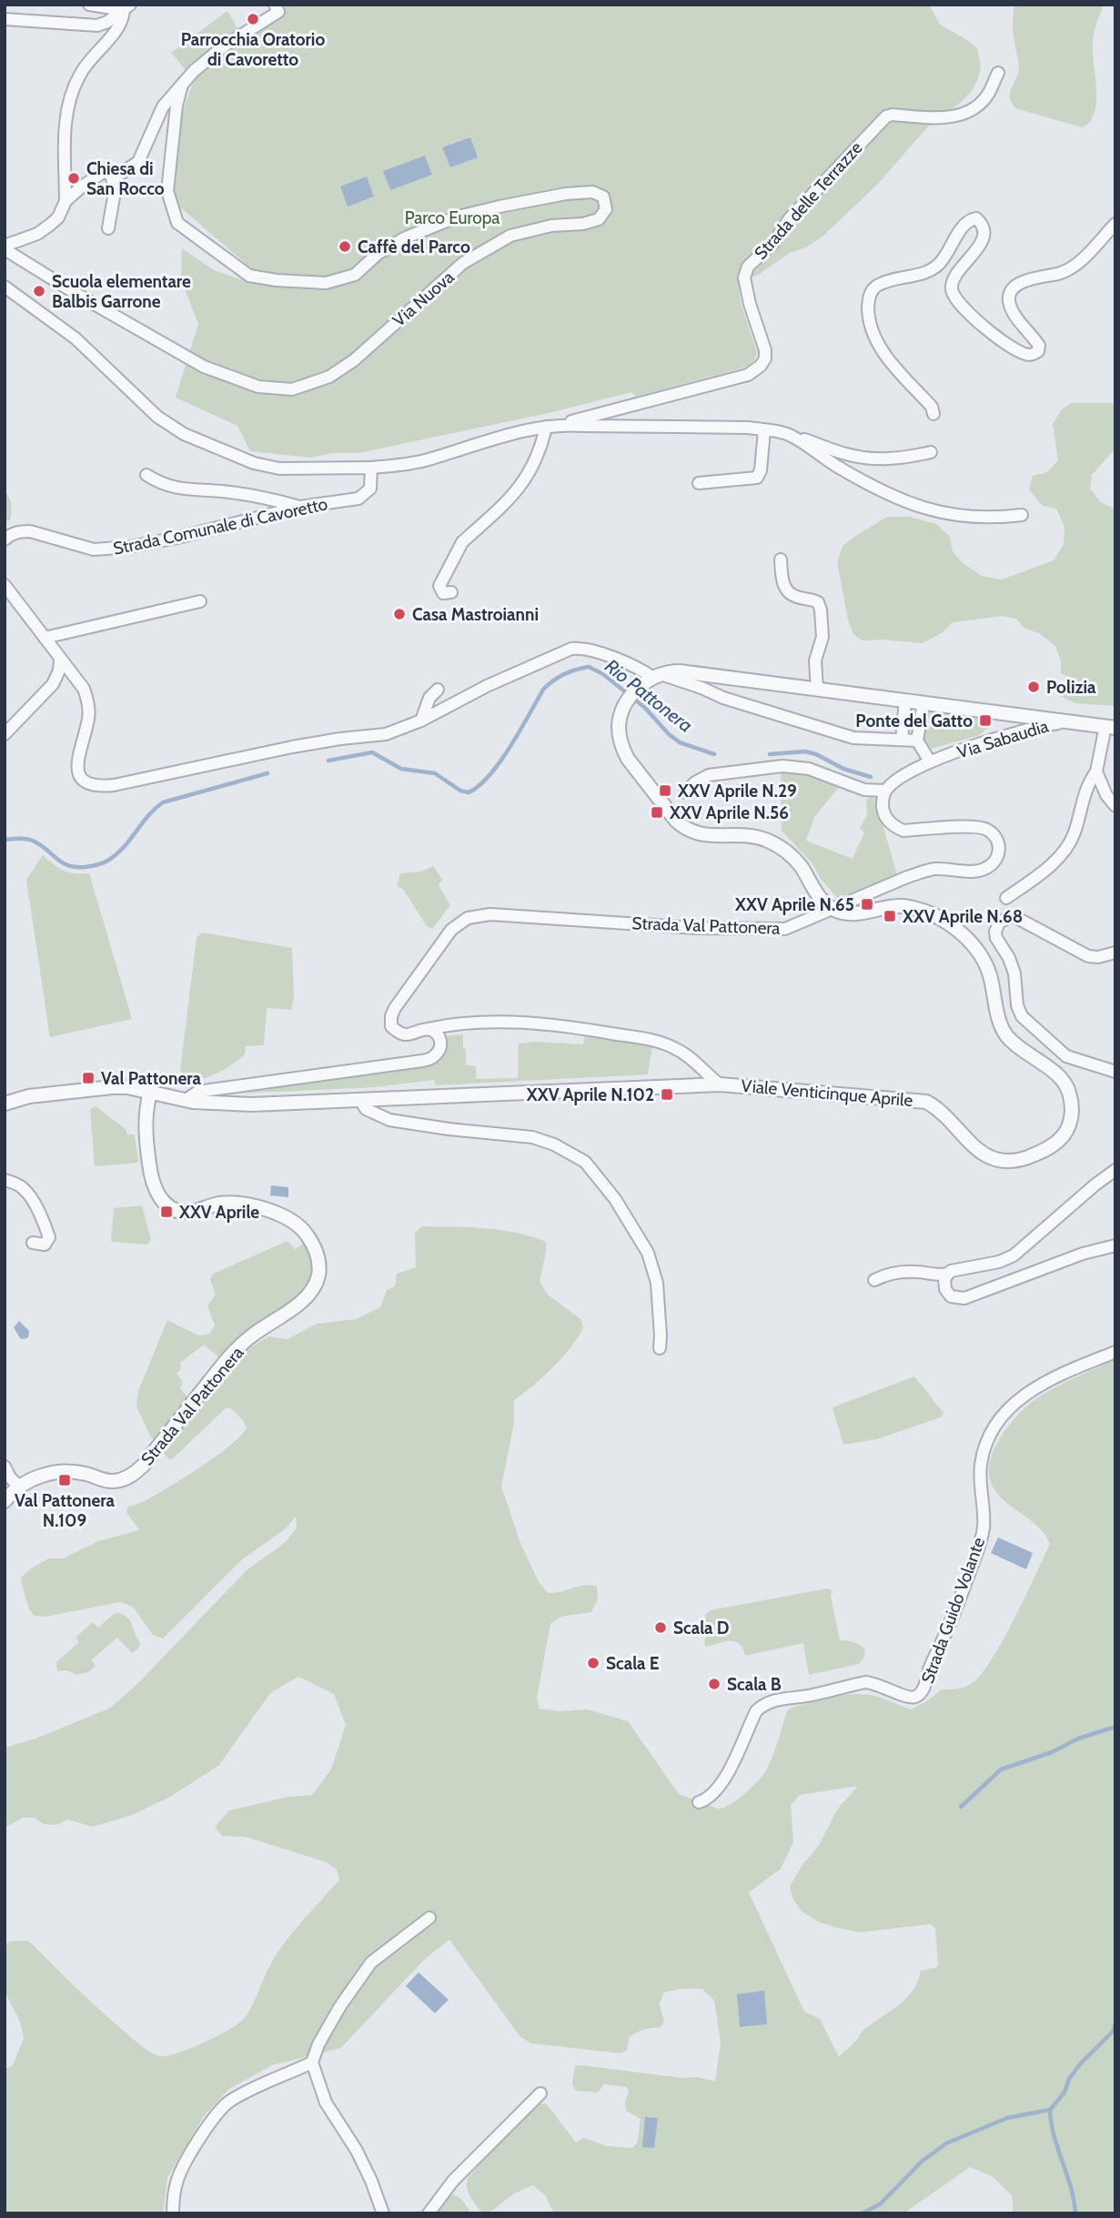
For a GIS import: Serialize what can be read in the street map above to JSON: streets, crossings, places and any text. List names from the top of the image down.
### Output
{
  "streets": {
    "street": [
      "Strada delle Terrazze",
      "Via Nuova",
      "Strada Comunale di Cavoretto",
      "Via Sabaudia",
      "Strada Val Pattonera",
      "Viale Venticinque Aprile",
      "Strada Guido Volante"
    ]
  },
  "crossings": [
    ["Strada delle Terrazze", "Strada Comunale di Cavoretto"],
    ["Strada Val Pattonera", "Viale Venticinque Aprile"]
  ],
  "water": ["Rio Pattonera"],
  "parks": ["Parco Europa"],
  "places": {
    "other": [
      "Parrocchia Oratorio di Cavoretto",
      "Chiesa di San Rocco",
      "Caffè del Parco",
      "Scuola elementare Balbis Garrone",
      "Casa Mastroianni",
      "Polizia",
      "Scala D",
      "Scala E",
      "Scala B"
    ],
    "transit": [
      "Ponte del Gatto",
      "XXV Aprile N.29",
      "XXV Aprile N.56",
      "XXV Aprile N.65",
      "XXV Aprile N.68",
      "Val Pattonera",
      "XXV Aprile N.102",
      "XXV Aprile",
      "Val Pattonera N.109"
    ]
  }
}
